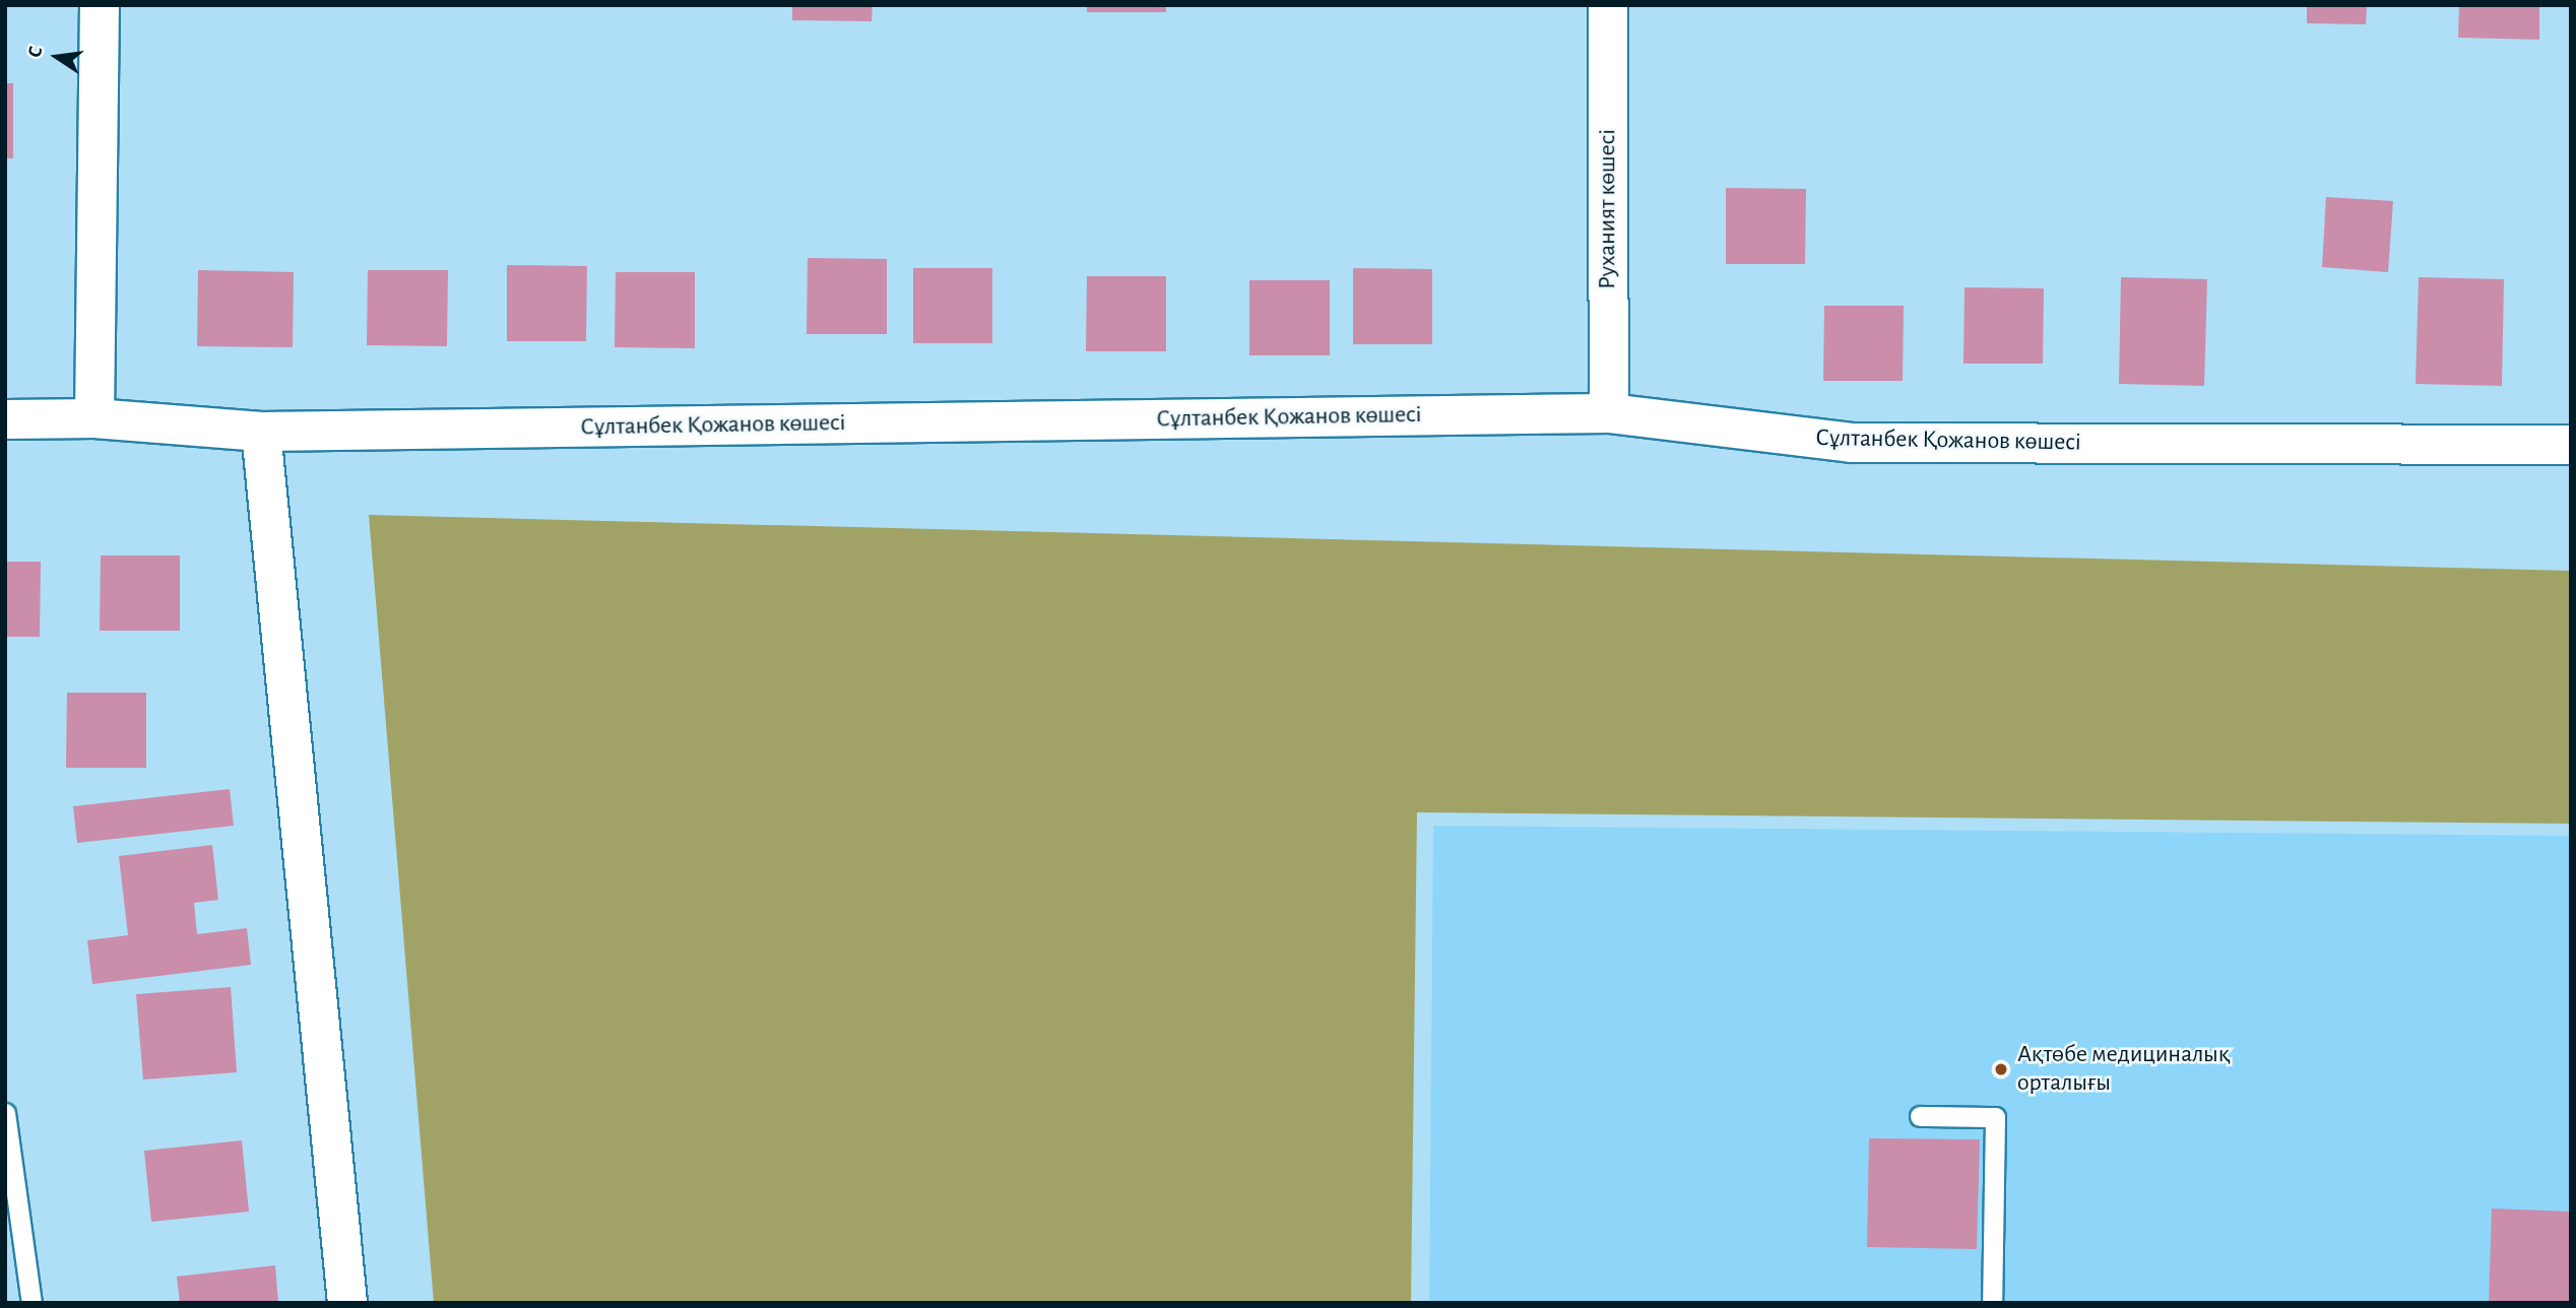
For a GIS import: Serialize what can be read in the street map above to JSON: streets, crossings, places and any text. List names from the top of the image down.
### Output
{
  "streets": {
    "street": ["Руханият көшесі", "Сұлтанбек Қожанов көшесі"]
  },
  "crossings": [
    ["Руханият көшесі", "Сұлтанбек Қожанов көшесі"]
  ],
  "places": ["Ақтөбе медициналық орталығы"],
  "north": "left"
}
